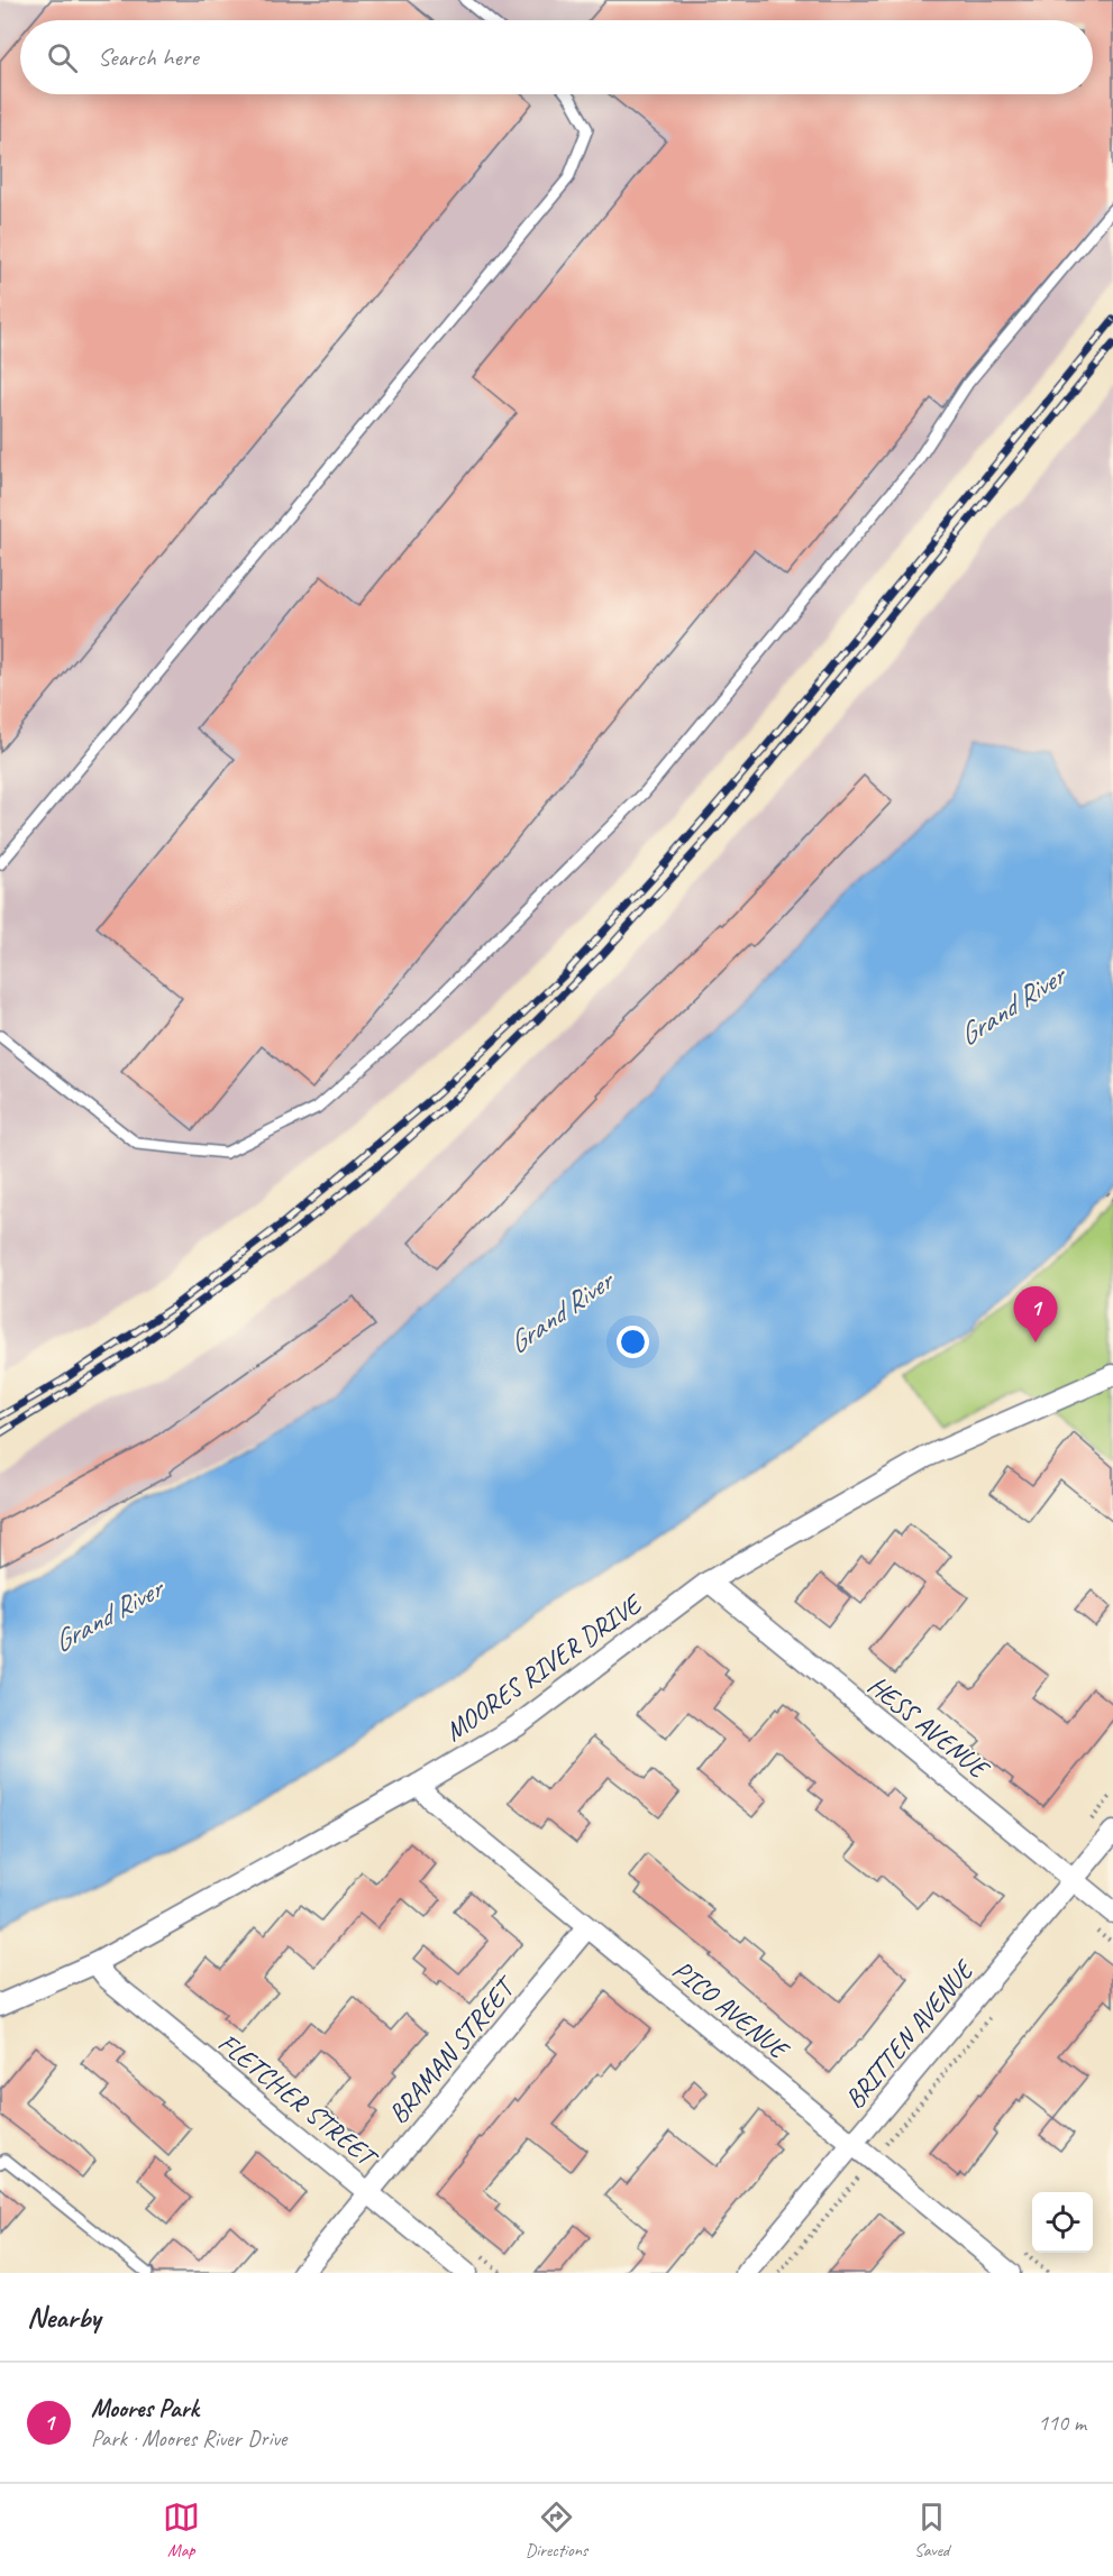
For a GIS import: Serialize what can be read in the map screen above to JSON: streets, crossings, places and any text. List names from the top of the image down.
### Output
{
  "streets": {
    "street": [
      "MOORES RIVER DRIVE",
      "HESS AVENUE",
      "PICO AVENUE",
      "BRITTEN AVENUE",
      "BRAMAN STREET",
      "FLETCHER STREET"
    ]
  },
  "crossings": [
    ["MOORES RIVER DRIVE", "HESS AVENUE"],
    ["MOORES RIVER DRIVE", "PICO AVENUE"],
    ["MOORES RIVER DRIVE", "FLETCHER STREET"],
    ["HESS AVENUE", "BRITTEN AVENUE"],
    ["PICO AVENUE", "BRITTEN AVENUE"],
    ["PICO AVENUE", "BRAMAN STREET"],
    ["BRAMAN STREET", "FLETCHER STREET"]
  ],
  "water": ["Grand River"],
  "page": {
    "search": "Search here",
    "pins": "1",
    "heading": "Nearby",
    "list": [
      {
        "mark": "1",
        "name": "Moores Park",
        "note": "Park · Moores River Drive",
        "value": "110 m"
      }
    ],
    "nav": ["Map", "Directions", "Saved"]
  }
}
